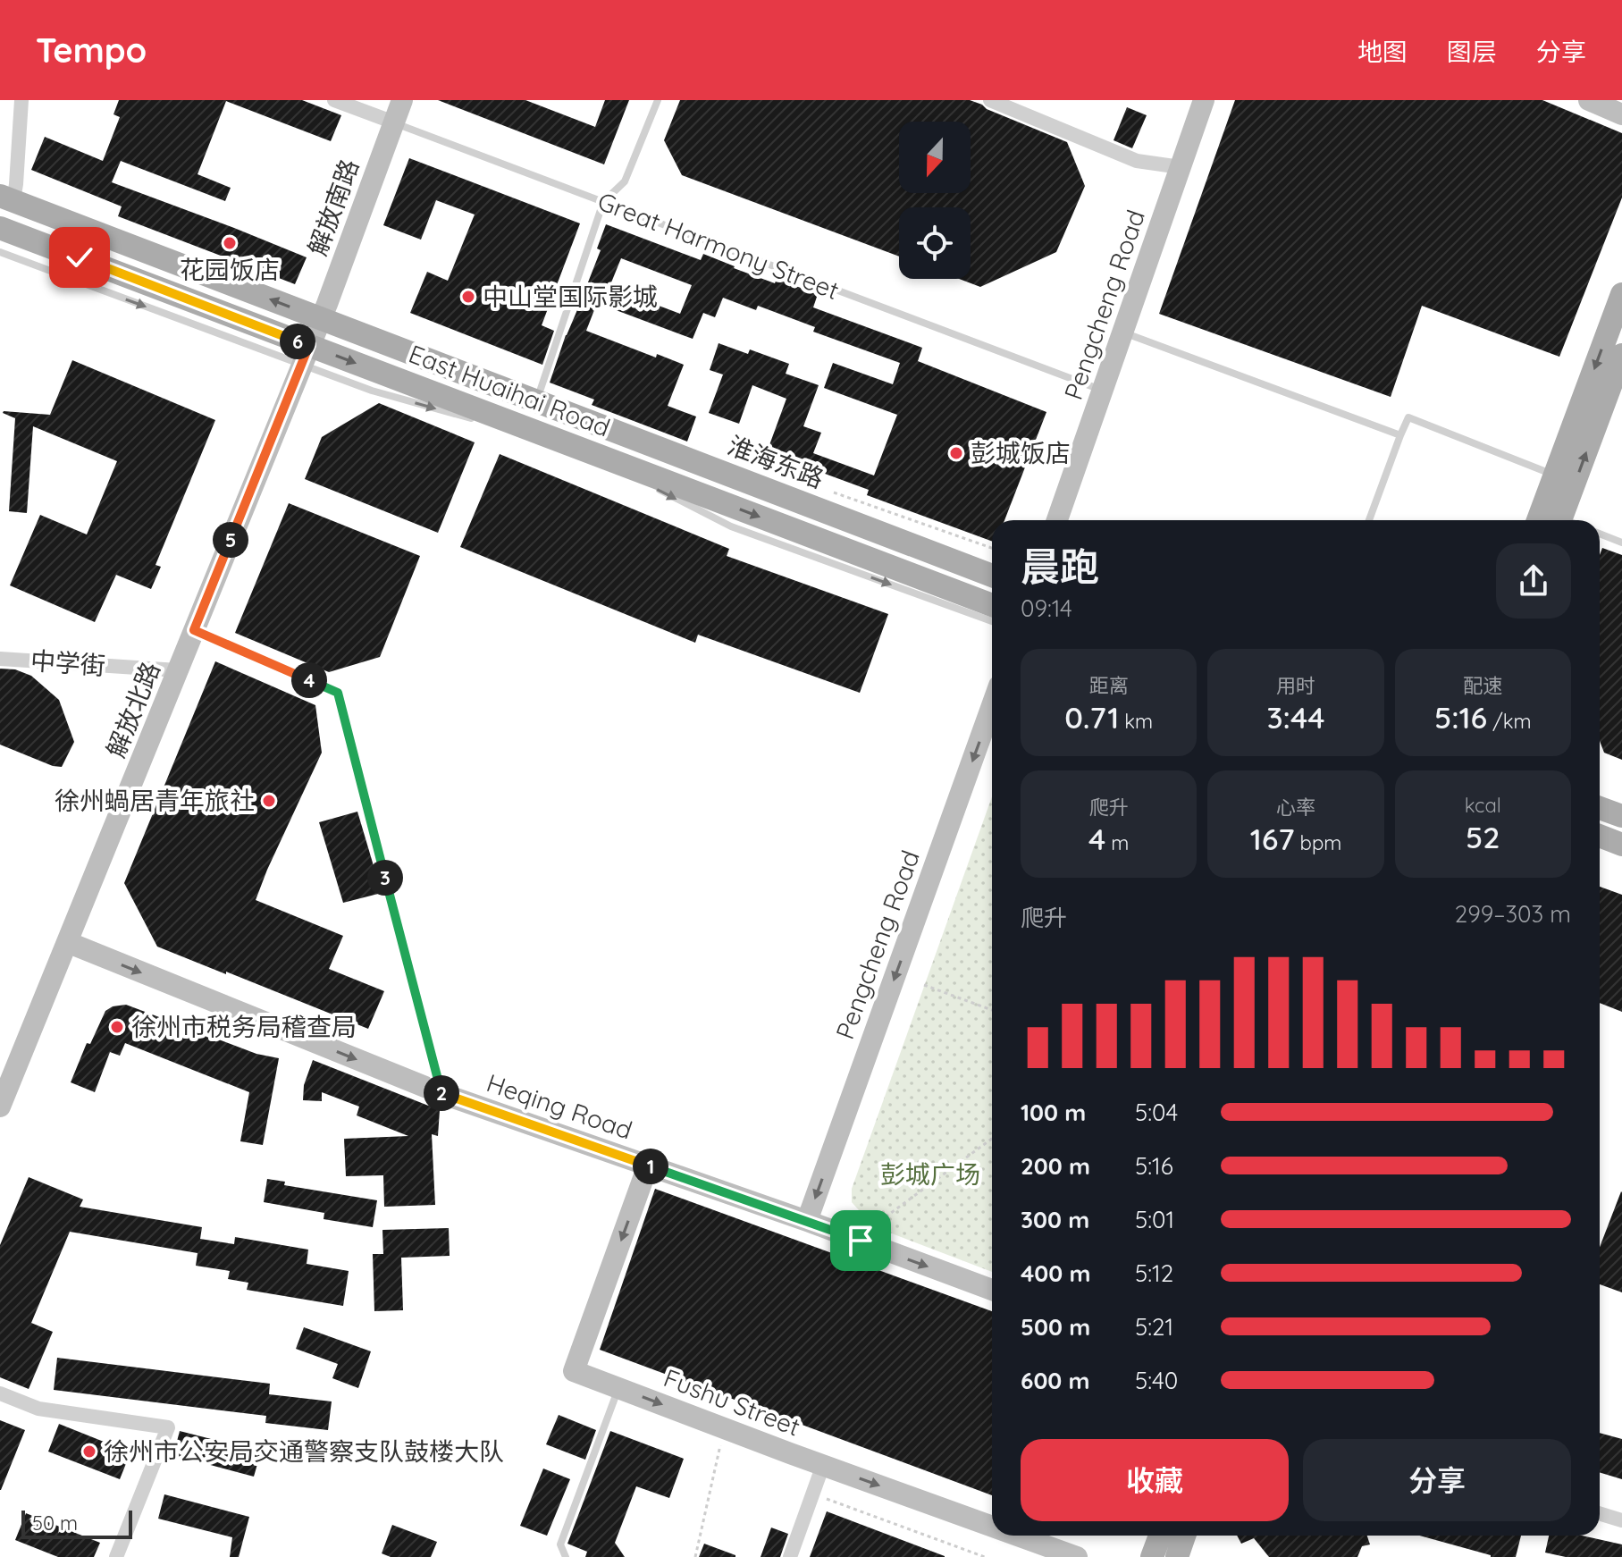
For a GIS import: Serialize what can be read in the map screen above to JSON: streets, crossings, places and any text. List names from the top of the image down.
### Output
{
  "streets": {
    "main road": ["East Huaihai Road", "淮海东路"],
    "street": [
      "解放南路",
      "Great Harmony Street",
      "Pengcheng Road",
      "中学街",
      "解放北路",
      "Heqing Road",
      "Fushu Street"
    ]
  },
  "crossings": [
    ["解放南路", "Great Harmony Street"],
    ["解放南路", "East Huaihai Road"],
    ["解放南路", "解放北路"],
    ["Great Harmony Street", "Pengcheng Road"],
    ["Pengcheng Road", "Heqing Road"],
    ["East Huaihai Road", "淮海东路"],
    ["East Huaihai Road", "解放北路"],
    ["中学街", "解放北路"],
    ["解放北路", "Heqing Road"],
    ["Heqing Road", "Fushu Street"]
  ],
  "one_way": ["Pengcheng Road", "Heqing Road"],
  "parks": ["彭城广场"],
  "places": [
    "花园饭店",
    "中山堂国际影城",
    "彭城饭店",
    "徐州蝸居青年旅社",
    "徐州市税务局稽查局",
    "徐州市公安局交通警察支队鼓楼大队"
  ],
  "scale_bar": "50 m",
  "north": "bottom",
  "page": {
    "header": "Tempo",
    "nav": ["地图", "图层", "分享"],
    "pins": [
      "6",
      "5",
      "4",
      "3",
      "2",
      "1"
    ],
    "heading": ["晨跑", "09:14"],
    "stats": [
      ["距离", "0.71 km"],
      ["用时", "3:44"],
      ["配速", "5:16 /km"],
      ["爬升", "4 m"],
      ["心率", "167 bpm"],
      ["kcal", "52"]
    ],
    "chart": ["爬升", "299–303 m"],
    "list": [
      {
        "name": "100 m",
        "note": "5:04"
      },
      {
        "name": "200 m",
        "note": "5:16"
      },
      {
        "name": "300 m",
        "note": "5:01"
      },
      {
        "name": "400 m",
        "note": "5:12"
      },
      {
        "name": "500 m",
        "note": "5:21"
      },
      {
        "name": "600 m",
        "note": "5:40"
      }
    ],
    "buttons": ["收藏", "分享"],
    "scale": "50 m"
  }
}
